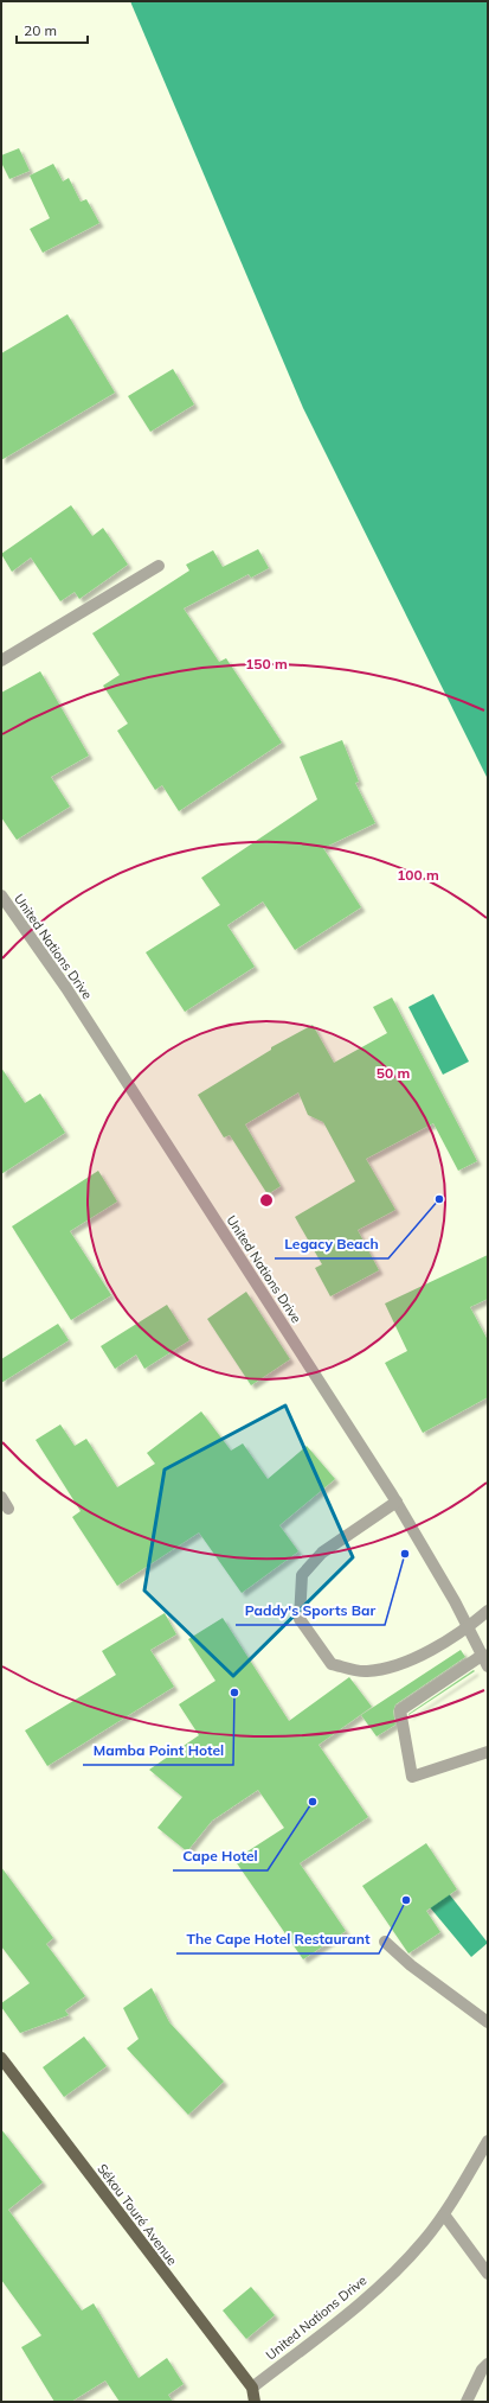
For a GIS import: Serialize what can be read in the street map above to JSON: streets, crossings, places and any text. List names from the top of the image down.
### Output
{
  "streets": {
    "main road": ["Sékou Touré Avenue"],
    "street": ["United Nations Drive"]
  },
  "crossings": [
    ["United Nations Drive", "Sékou Touré Avenue"]
  ],
  "places": [
    "Legacy Beach",
    "Paddy's Sports Bar",
    "Mamba Point Hotel",
    "Cape Hotel",
    "The Cape Hotel Restaurant"
  ],
  "scale_bar": "20 m",
  "rings": ["150 m", "100 m", "50 m"]
}
